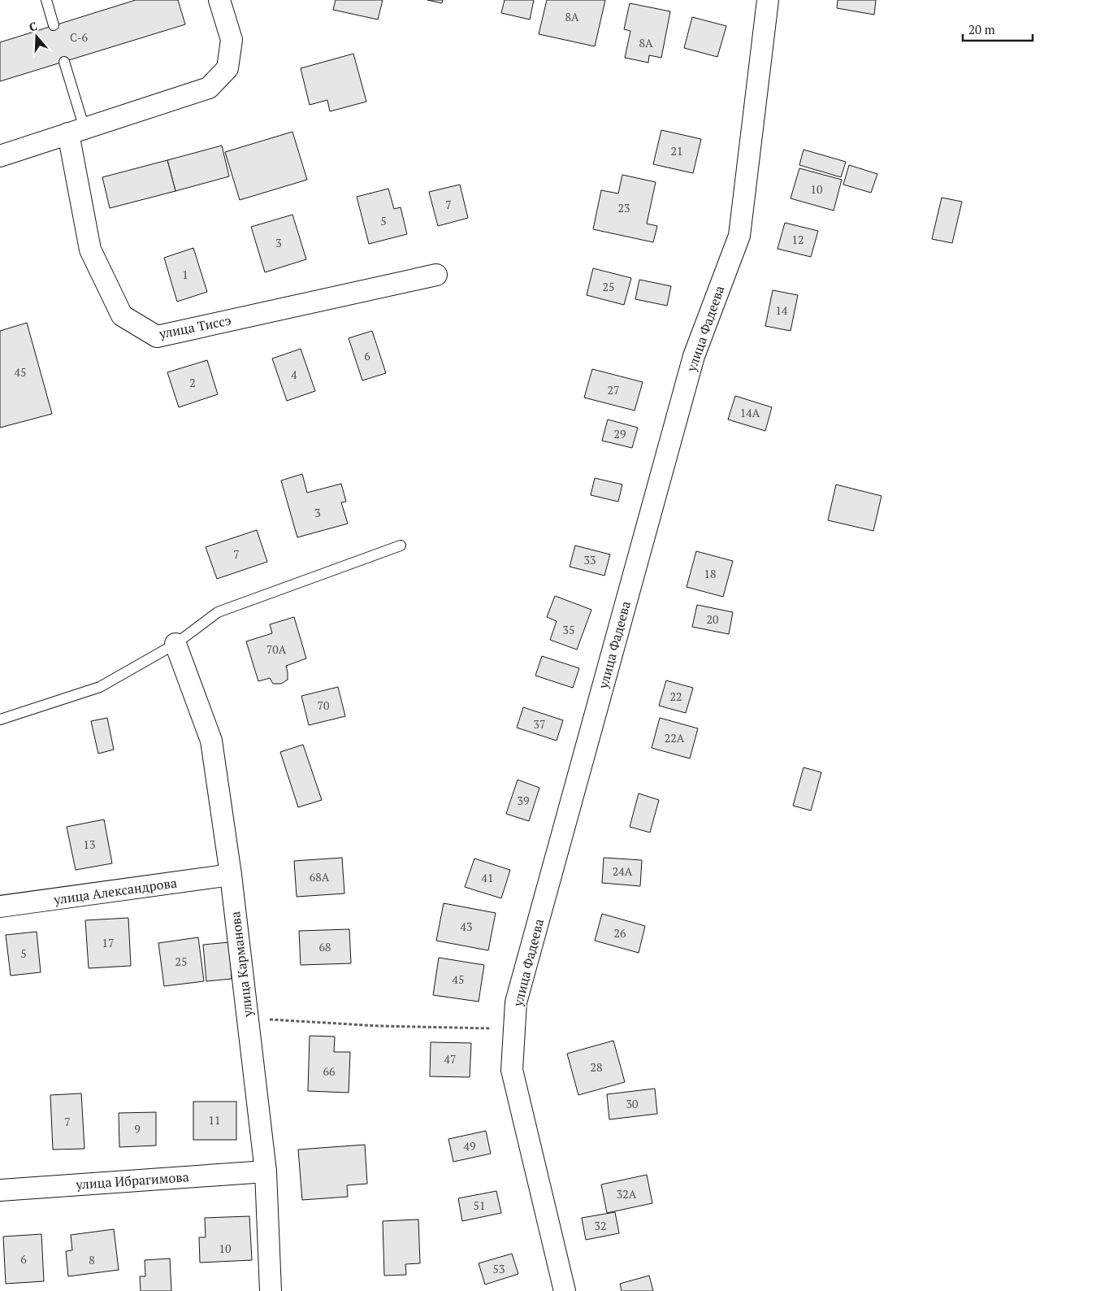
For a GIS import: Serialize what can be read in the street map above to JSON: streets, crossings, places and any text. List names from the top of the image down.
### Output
{
  "streets": {
    "street": [
      "улица Тиссэ",
      "улица Фадеева",
      "улица Александрова",
      "улица Карманова",
      "улица Ибрагимова"
    ]
  },
  "crossings": [
    ["улица Александрова", "улица Карманова"],
    ["улица Карманова", "улица Ибрагимова"]
  ],
  "house_numbers": [
    "8А",
    "С-6",
    "8А",
    "21",
    "10",
    "7",
    "23",
    "5",
    "12",
    "3",
    "1",
    "25",
    "14",
    "6",
    "45",
    "4",
    "2",
    "27",
    "14А",
    "29",
    "3",
    "7",
    "33",
    "18",
    "20",
    "35",
    "70А",
    "22",
    "70",
    "37",
    "22А",
    "39",
    "13",
    "24А",
    "68А",
    "41",
    "43",
    "26",
    "17",
    "68",
    "5",
    "25",
    "45",
    "47",
    "28",
    "66",
    "30",
    "11",
    "7",
    "9",
    "49",
    "32А",
    "51",
    "32",
    "10",
    "6",
    "8",
    "53"
  ],
  "scale_bar": "20 m",
  "north": "top"
}
